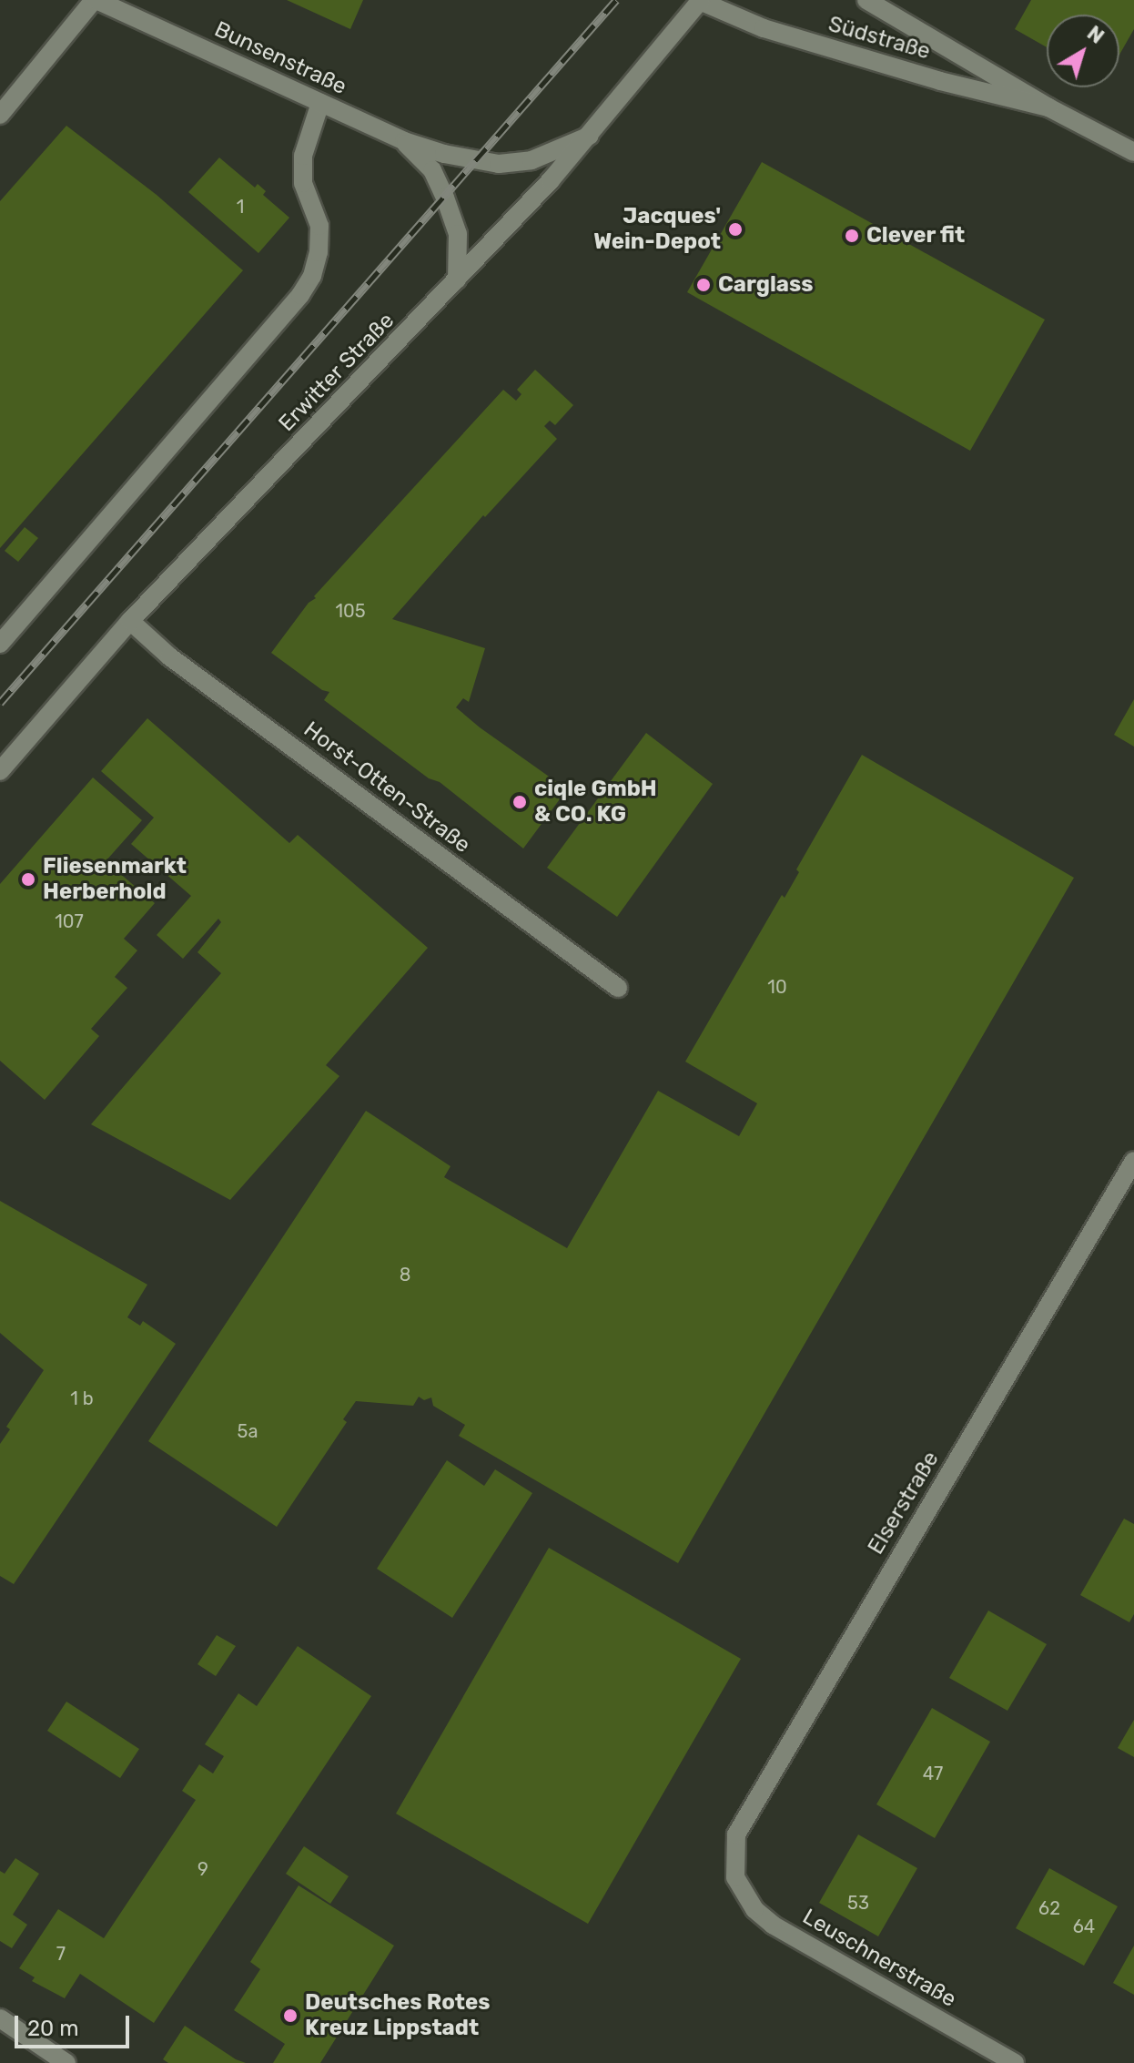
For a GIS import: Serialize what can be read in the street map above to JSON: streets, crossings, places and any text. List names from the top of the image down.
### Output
{
  "streets": {
    "street": [
      "Südstraße",
      "Bunsenstraße",
      "Erwitter Straße",
      "Horst-Otten-Straße",
      "Elserstraße",
      "Leuschnerstraße"
    ]
  },
  "crossings": [
    ["Südstraße", "Erwitter Straße"],
    ["Bunsenstraße", "Erwitter Straße"],
    ["Erwitter Straße", "Horst-Otten-Straße"],
    ["Elserstraße", "Leuschnerstraße"]
  ],
  "places": [
    "Jacques' Wein-Depot",
    "Clever fit",
    "Carglass",
    "ciqle GmbH & CO. KG",
    "Fliesenmarkt Herberhold",
    "Deutsches Rotes Kreuz Lippstadt"
  ],
  "house_numbers": [
    "1",
    "105",
    "107",
    "10",
    "8",
    "1 b",
    "5a",
    "47",
    "9",
    "53",
    "62",
    "64",
    "7"
  ],
  "scale_bar": "20 m",
  "north": "top right"
}
